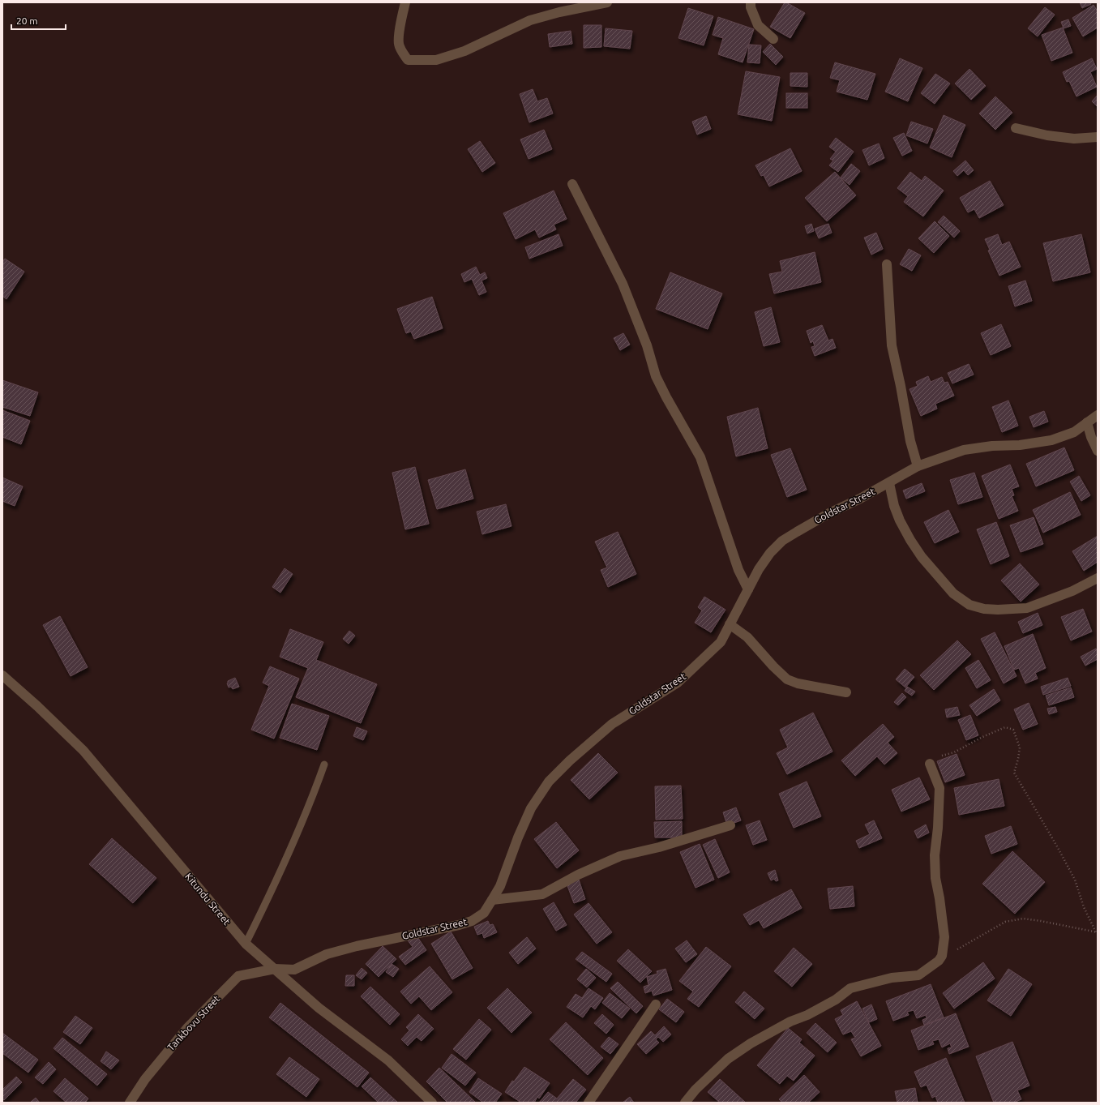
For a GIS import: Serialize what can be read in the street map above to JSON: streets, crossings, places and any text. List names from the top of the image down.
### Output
{
  "streets": {
    "street": ["Goldstar Street", "Kitundu Street", "Tankbovu Street"]
  },
  "crossings": [
    ["Goldstar Street", "Kitundu Street"],
    ["Goldstar Street", "Tankbovu Street"],
    ["Kitundu Street", "Tankbovu Street"]
  ],
  "scale_bar": "20 m"
}
